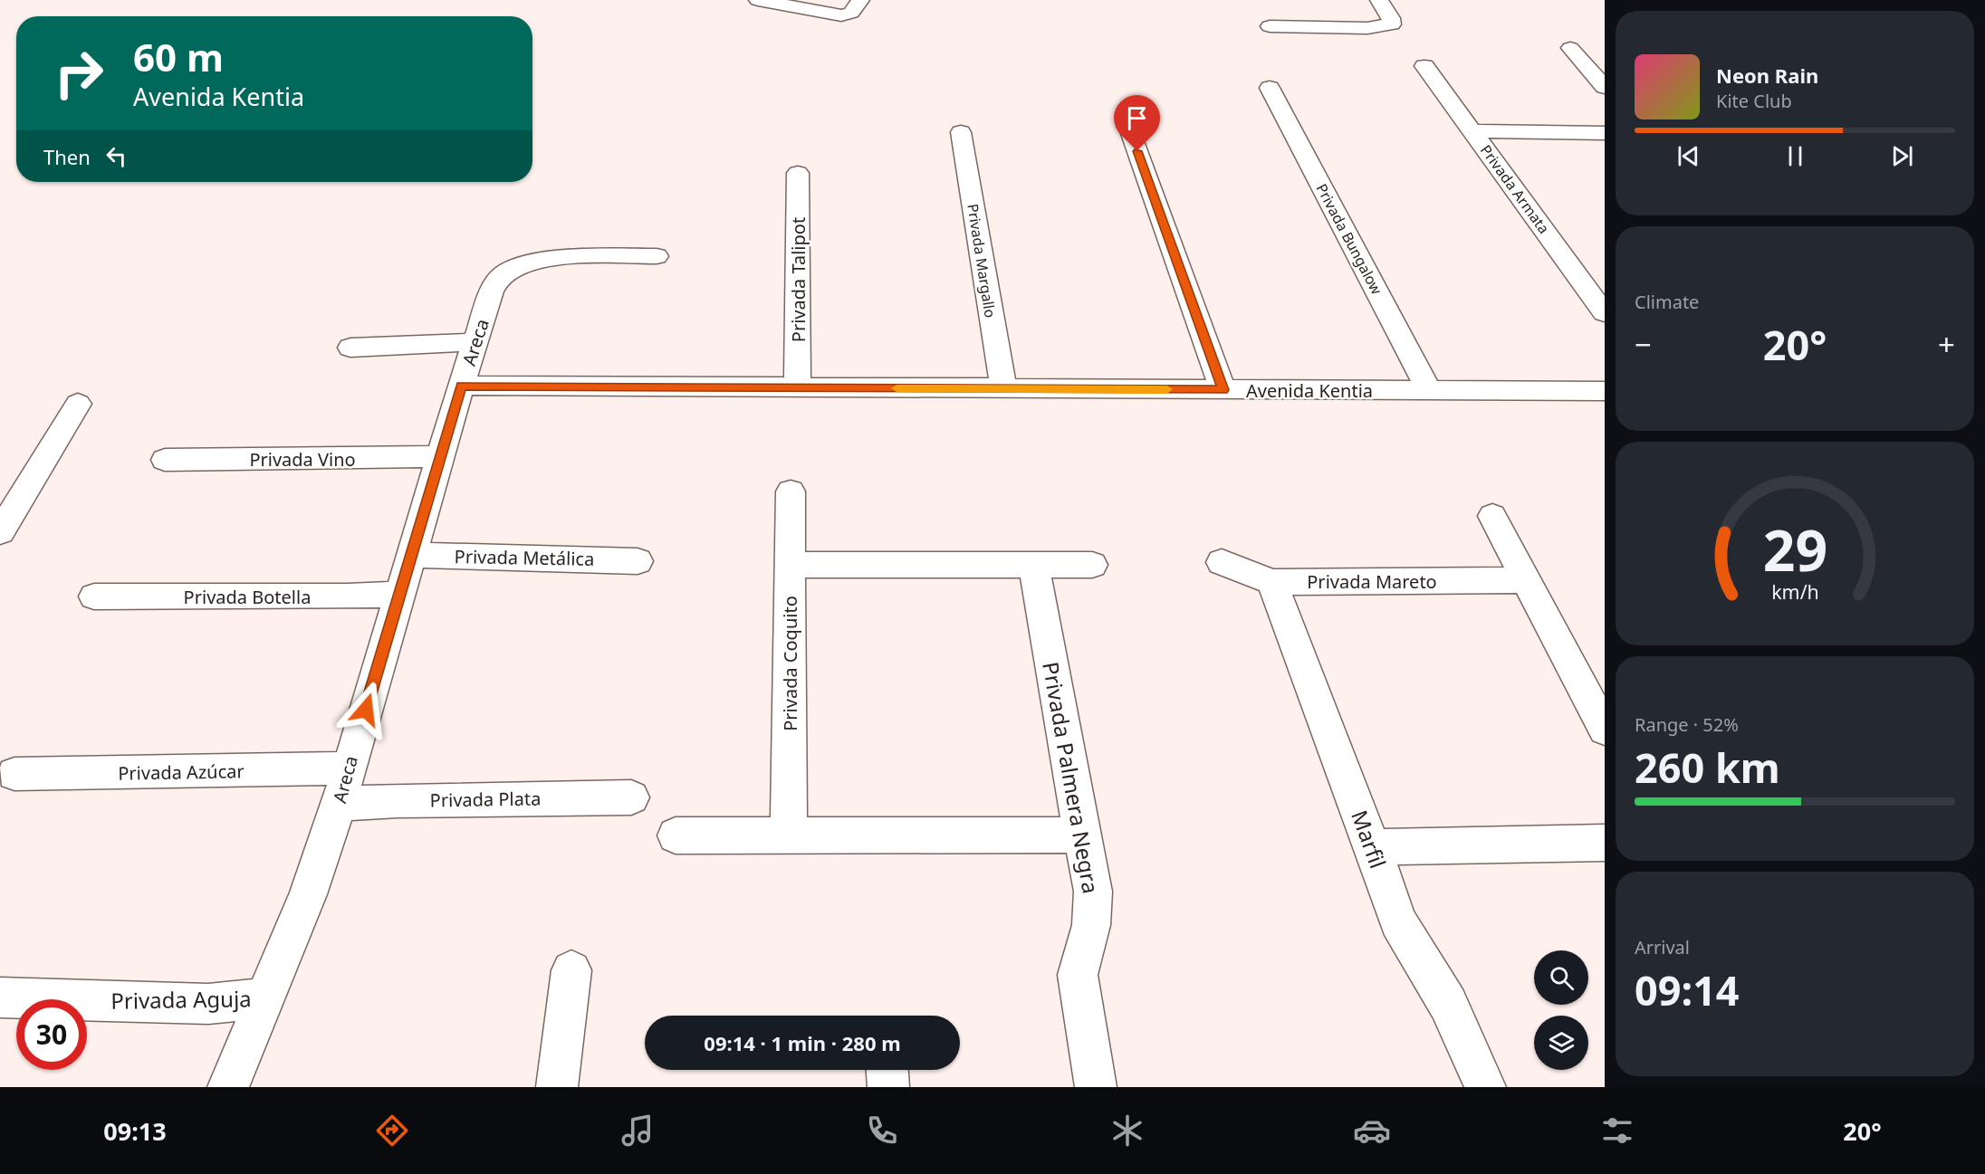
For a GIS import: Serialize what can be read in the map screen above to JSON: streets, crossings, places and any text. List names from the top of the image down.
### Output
{
  "streets": {
    "street": [
      "Privada Armata",
      "Privada Bungalow",
      "Privada Margallo",
      "Privada Talipot",
      "Areca",
      "Avenida Kentia",
      "Privada Vino",
      "Privada Metálica",
      "Privada Mareto",
      "Privada Botella",
      "Privada Coquito",
      "Privada Azúcar",
      "Privada Palmera Negra",
      "Privada Plata",
      "Marfil",
      "Privada Aguja"
    ]
  },
  "crossings": [
    ["Privada Bungalow", "Avenida Kentia"],
    ["Privada Margallo", "Avenida Kentia"],
    ["Privada Talipot", "Avenida Kentia"],
    ["Areca", "Avenida Kentia"],
    ["Areca", "Privada Vino"],
    ["Areca", "Privada Metálica"],
    ["Areca", "Privada Botella"],
    ["Areca", "Privada Azúcar"],
    ["Areca", "Privada Plata"],
    ["Areca", "Privada Aguja"],
    ["Privada Mareto", "Marfil"]
  ],
  "page": {
    "turn": ["60 m", "Avenida Kentia"],
    "song": ["Neon Rain", "Kite Club"],
    "then": "Then",
    "tile": [
      "Climate",
      ["Range · 52%", "260 km"],
      ["Arrival", "09:14"]
    ],
    "heat": ["−", "20°", "+"],
    "limit": "30",
    "trip": "09:14 · 1 min · 280 m",
    "tabs": ["09:13", "20°"],
    "gauge": ["29", "km/h"]
  }
}
